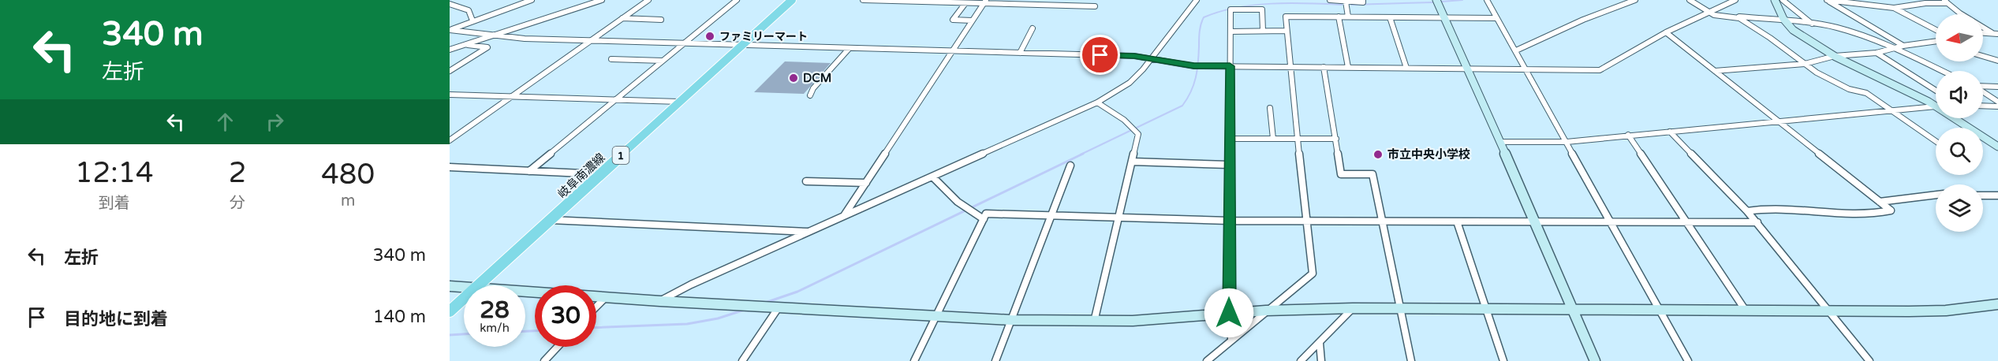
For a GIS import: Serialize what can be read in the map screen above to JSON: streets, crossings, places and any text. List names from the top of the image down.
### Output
{
  "streets": {
    "main road": ["1", "岐阜南濃線"]
  },
  "places": ["ファミリーマート", "DCM", "市立中央小学校"],
  "north": "left",
  "page": {
    "turn": ["340 m", "左折"],
    "eta": [
      "12:14",
      "到着",
      "2",
      "分",
      "480",
      "m"
    ],
    "list": [
      {
        "name": "左折",
        "value": "340 m"
      },
      {
        "name": "目的地に到着",
        "value": "140 m"
      }
    ],
    "speed": "28 km/h",
    "limit": "30"
  }
}
